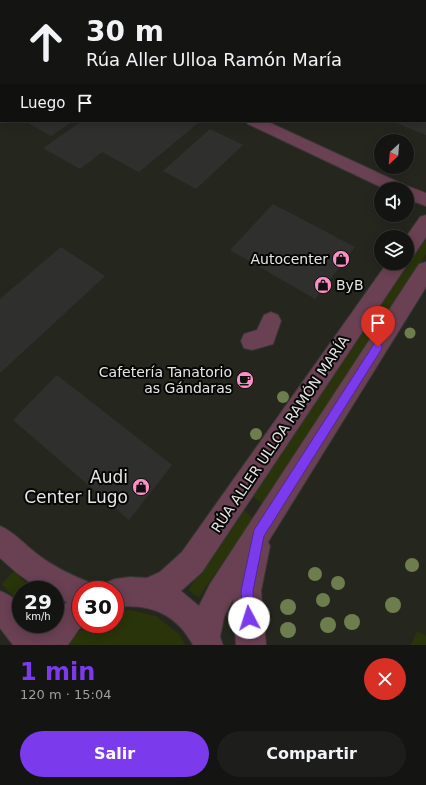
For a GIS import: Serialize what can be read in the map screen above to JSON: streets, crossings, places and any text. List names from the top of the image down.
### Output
{
  "streets": {
    "street": ["RÚA ALLER ULLOA RAMÓN MARÍA"]
  },
  "places": {
    "shop": ["Autocenter", "ByB", "Audi Center Lugo"],
    "cafe": ["Cafetería Tanatorio as Gándaras"]
  },
  "north": "bottom left",
  "page": {
    "turn": ["30 m", "Rúa Aller Ulloa Ramón María"],
    "then": "Luego",
    "speed": "29 km/h",
    "limit": "30",
    "heading": ["1 min", "120 m · 15:04"],
    "buttons": ["Salir", "Compartir"]
  }
}
